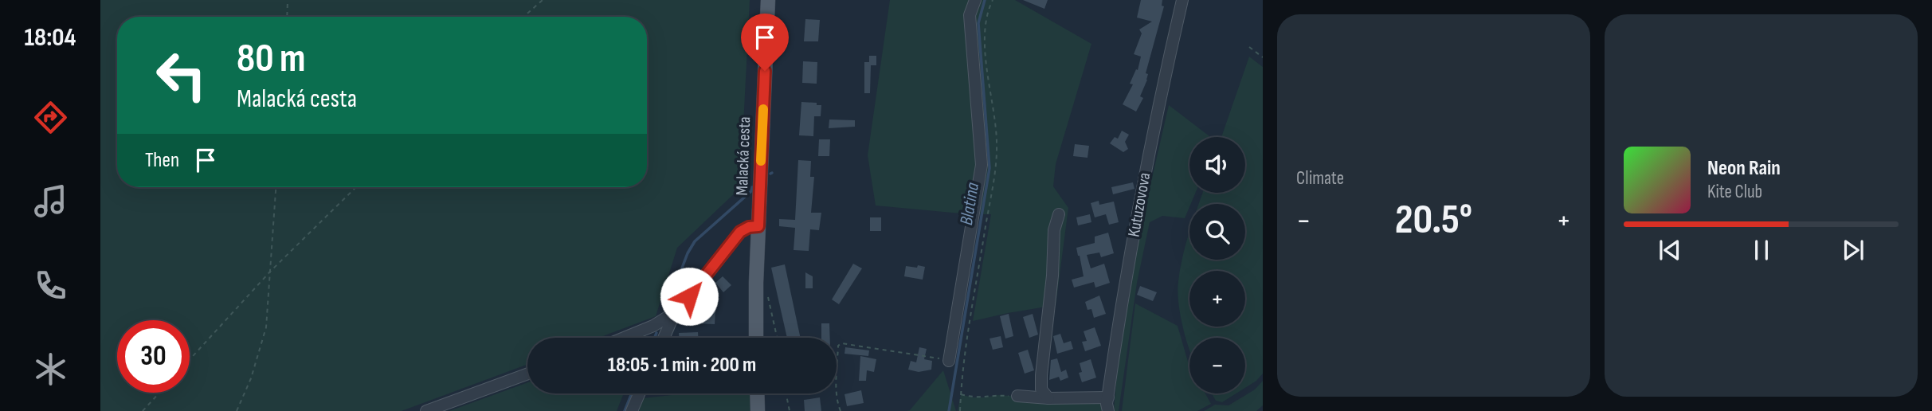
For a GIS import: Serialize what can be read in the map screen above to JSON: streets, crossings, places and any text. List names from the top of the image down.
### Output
{
  "streets": {
    "main road": ["Malacká cesta"],
    "street": ["Kutuzovova"]
  },
  "water": ["Blatina"],
  "page": {
    "tabs": "18:04",
    "tile": "Climate",
    "turn": ["80 m", "Malacká cesta"],
    "then": "Then",
    "map_buttons": ["+", "−"],
    "song": ["Neon Rain", "Kite Club"],
    "heat": ["−", "20.5°", "+"],
    "limit": "30",
    "trip": "18:05 · 1 min · 200 m"
  }
}
